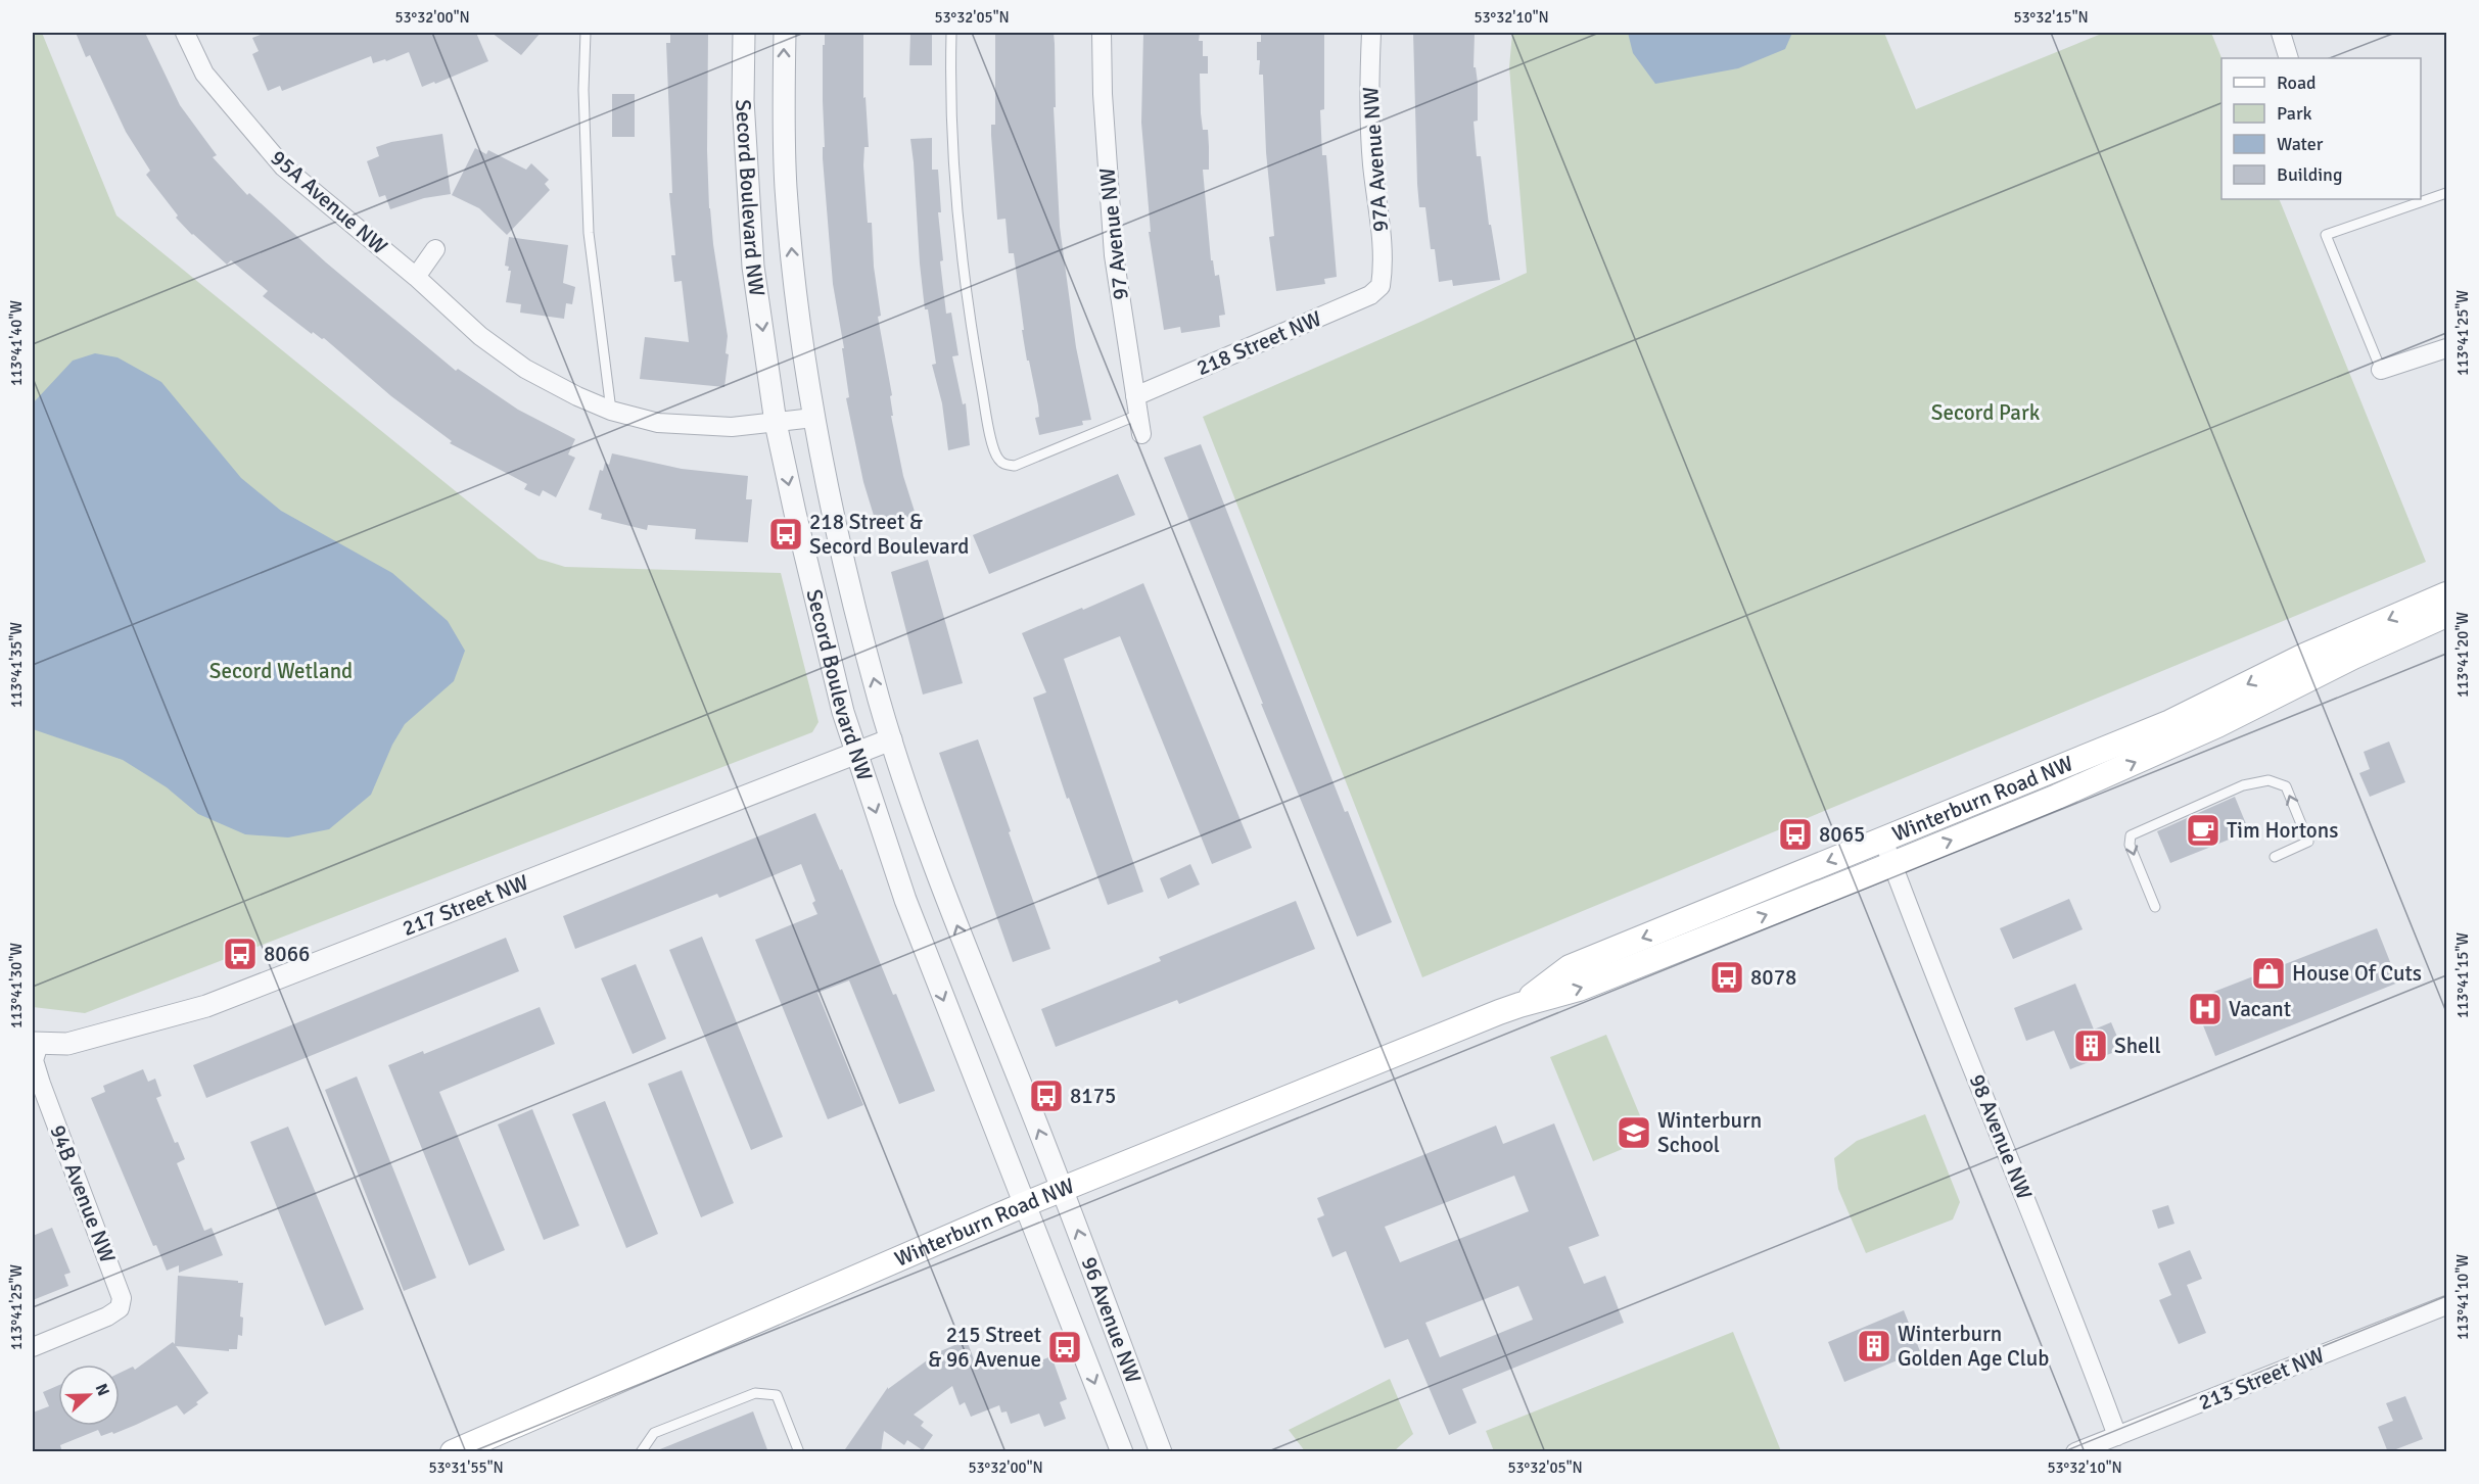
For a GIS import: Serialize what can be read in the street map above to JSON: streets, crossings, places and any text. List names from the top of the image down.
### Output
{
  "streets": {
    "main road": ["Winterburn Road NW"],
    "street": [
      "97A Avenue NW",
      "Secord Boulevard NW",
      "95A Avenue NW",
      "97 Avenue NW",
      "218 Street NW",
      "217 Street NW",
      "98 Avenue NW",
      "94B Avenue NW",
      "96 Avenue NW",
      "213 Street NW"
    ]
  },
  "crossings": [
    ["97A Avenue NW", "218 Street NW"],
    ["Secord Boulevard NW", "95A Avenue NW"],
    ["Secord Boulevard NW", "Winterburn Road NW"],
    ["Secord Boulevard NW", "217 Street NW"],
    ["Secord Boulevard NW", "96 Avenue NW"],
    ["97 Avenue NW", "218 Street NW"],
    ["Winterburn Road NW", "98 Avenue NW"],
    ["Winterburn Road NW", "96 Avenue NW"],
    ["217 Street NW", "94B Avenue NW"],
    ["98 Avenue NW", "213 Street NW"]
  ],
  "parks": ["Secord Park", "Secord Wetland"],
  "places": {
    "bus stop": [
      "218 Street & Secord Boulevard",
      "8065",
      "8066",
      "8078",
      "8175",
      "215 Street & 96 Avenue"
    ],
    "cafe": ["Tim Hortons"],
    "shop": ["House Of Cuts"],
    "hospital": ["Vacant"],
    "building": ["Shell", "Winterburn Golden Age Club"],
    "school or university": ["Winterburn School"]
  },
  "legend": [
    "Road",
    "Park",
    "Water",
    "Building"
  ],
  "north": "right",
  "coordinates": [
    "53°32'00\"N",
    "53°32'05\"N",
    "53°32'10\"N",
    "53°32'15\"N",
    "113°41'25\"W",
    "113°41'40\"W",
    "113°41'20\"W",
    "113°41'35\"W",
    "113°41'15\"W",
    "113°41'30\"W",
    "113°41'10\"W",
    "53°31'55\"N"
  ]
}
